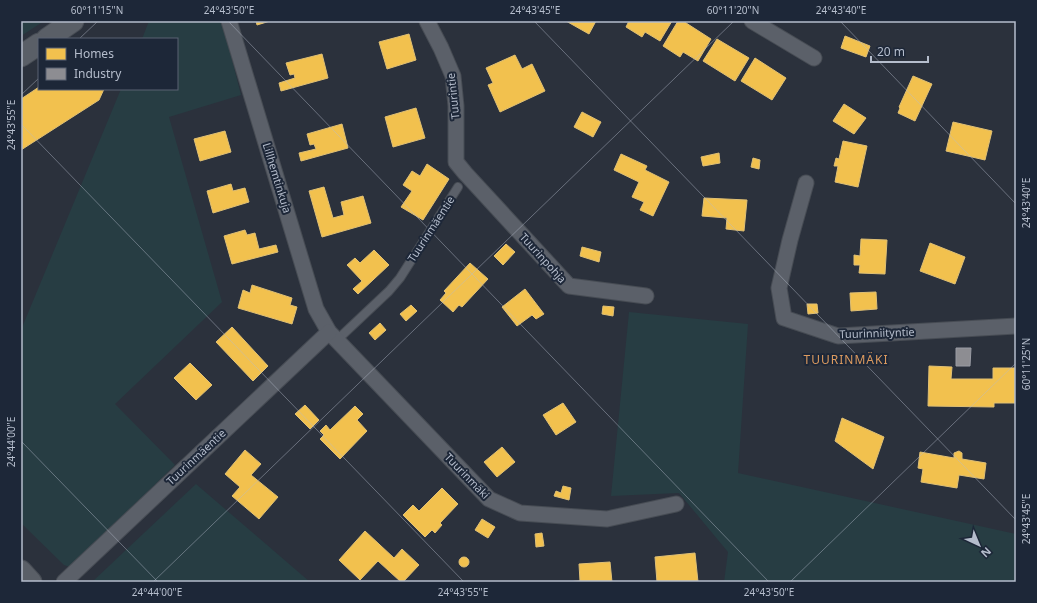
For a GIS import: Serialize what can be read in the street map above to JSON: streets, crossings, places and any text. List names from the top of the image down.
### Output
{
  "streets": {
    "street": [
      "Tuurintie",
      "Lillhemtinkuja",
      "Tuurinmäentie",
      "Tuurinpohja",
      "Tuurinniityntie",
      "Tuurinmäki"
    ]
  },
  "crossings": [
    ["Tuurintie", "Tuurinmäentie"],
    ["Tuurintie", "Tuurinpohja"],
    ["Lillhemtinkuja", "Tuurinmäentie"],
    ["Lillhemtinkuja", "Tuurinmäki"],
    ["Tuurinmäentie", "Tuurinpohja"],
    ["Tuurinmäentie", "Tuurinmäki"]
  ],
  "districts": ["TUURINMÄKI"],
  "legend": ["Homes", "Industry"],
  "scale_bar": "20 m",
  "north": "bottom right",
  "coordinates": [
    "60°11'15\"N",
    "24°43'50\"E",
    "24°43'45\"E",
    "60°11'20\"N",
    "24°43'40\"E",
    "24°43'55\"E",
    "60°11'25\"N",
    "24°44'00\"E"
  ]
}
